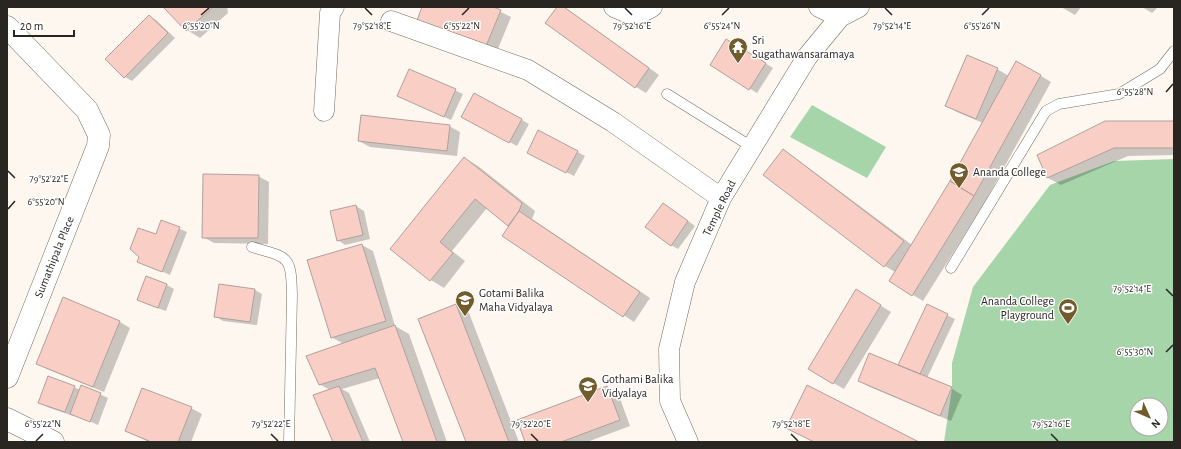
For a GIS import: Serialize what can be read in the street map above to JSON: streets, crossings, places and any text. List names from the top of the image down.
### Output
{
  "streets": {
    "street": ["Temple Road", "Sumathipala Place"]
  },
  "places": {
    "temple": ["Sri Sugathawansaramaya"],
    "school or university": ["Ananda College", "Gotami Balika Maha Vidyalaya", "Gothami Balika Vidyalaya"],
    "sports": ["Ananda College Playground"]
  },
  "scale_bar": "20 m",
  "north": "bottom right",
  "coordinates": [
    "6°55'20\"N",
    "79°52'18\"E",
    "6°55'22\"N",
    "79°52'16\"E",
    "6°55'24\"N",
    "79°52'14\"E",
    "6°55'26\"N",
    "6°55'28\"N",
    "79°52'22\"E",
    "6°55'30\"N",
    "79°52'20\"E"
  ]
}
